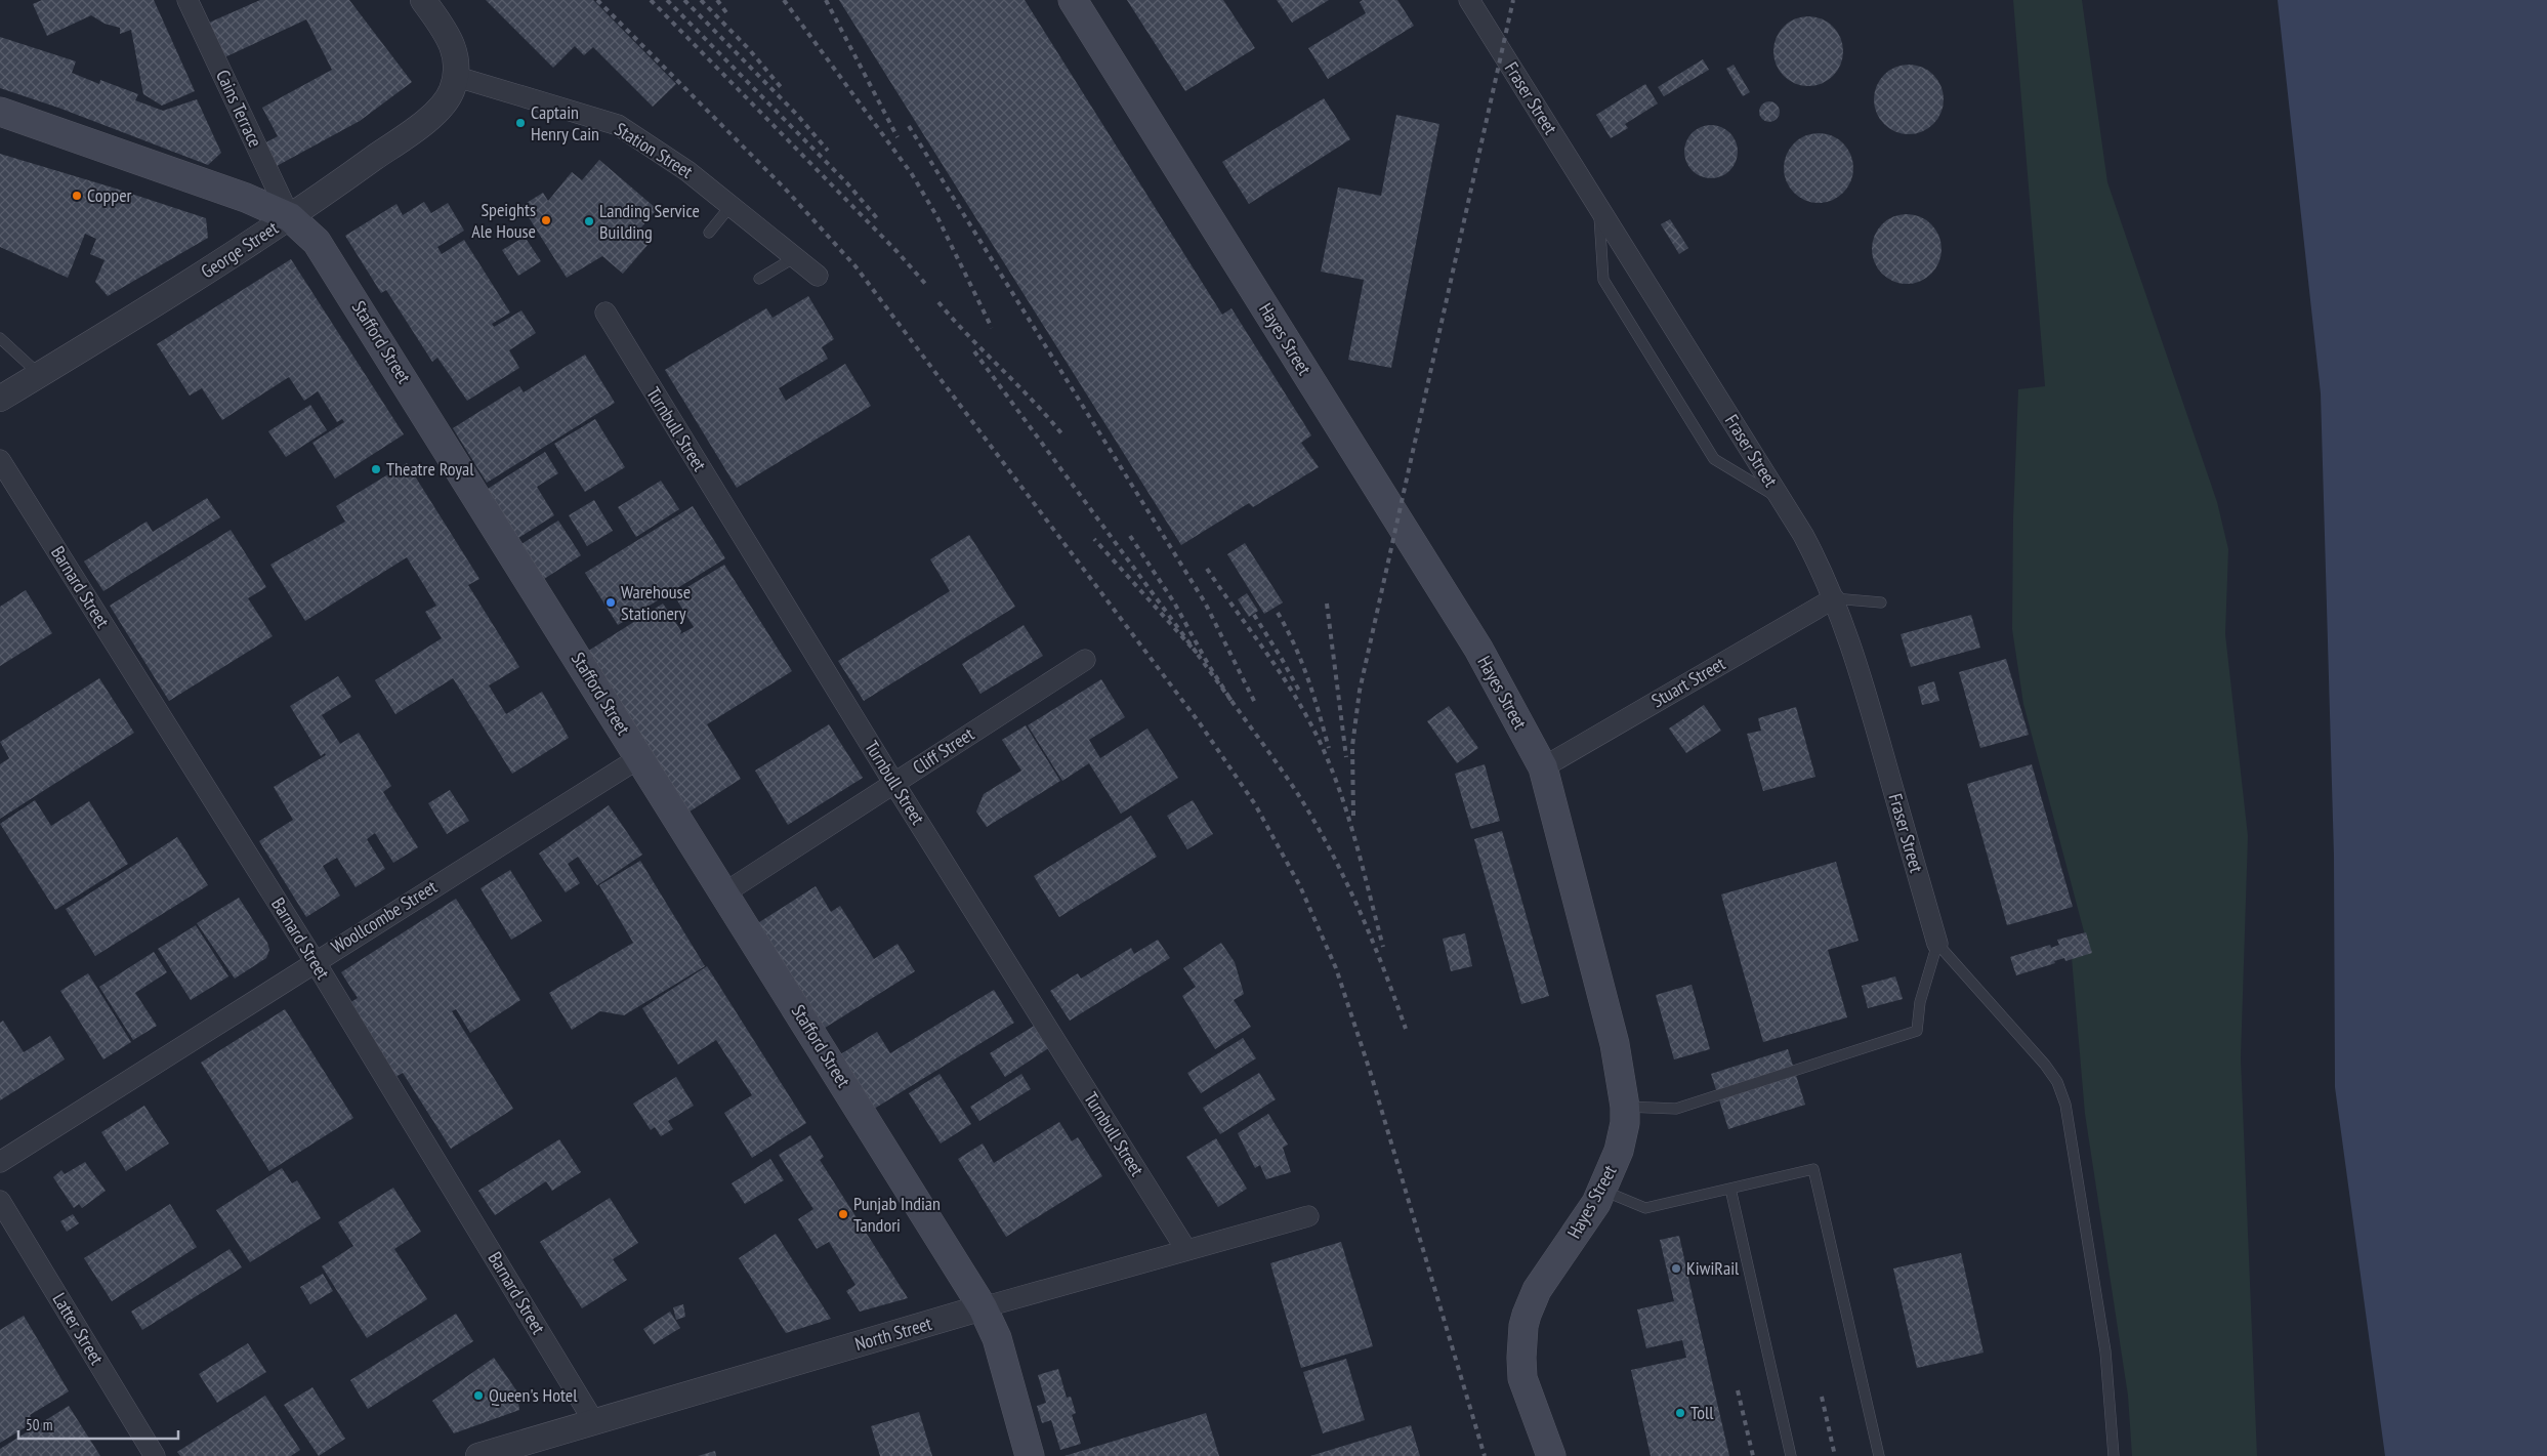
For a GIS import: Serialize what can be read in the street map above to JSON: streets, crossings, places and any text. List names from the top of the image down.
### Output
{
  "streets": {
    "main road": ["Hayes Street", "Stafford Street"],
    "street": [
      "Fraser Street",
      "Cains Terrace",
      "Station Street",
      "George Street",
      "Turnbull Street",
      "Barnard Street",
      "Stuart Street",
      "Cliff Street",
      "Woollcombe Street",
      "Latter Street",
      "North Street"
    ]
  },
  "crossings": [
    ["Fraser Street", "Stuart Street"],
    ["Cains Terrace", "George Street"],
    ["Cains Terrace", "Stafford Street"],
    ["Station Street", "George Street"],
    ["George Street", "Stafford Street"],
    ["Hayes Street", "Stuart Street"],
    ["Stafford Street", "Cliff Street"],
    ["Stafford Street", "Woollcombe Street"],
    ["Stafford Street", "North Street"],
    ["Turnbull Street", "Cliff Street"],
    ["Turnbull Street", "North Street"],
    ["Barnard Street", "Woollcombe Street"],
    ["Barnard Street", "North Street"]
  ],
  "places": [
    "Captain Henry Cain",
    "Copper",
    "Speights Ale House",
    "Landing Service Building",
    "Theatre Royal",
    "Warehouse Stationery",
    "Punjab Indian Tandori",
    "KiwiRail",
    "Queen's Hotel",
    "Toll"
  ],
  "scale_bar": "50 m"
}
